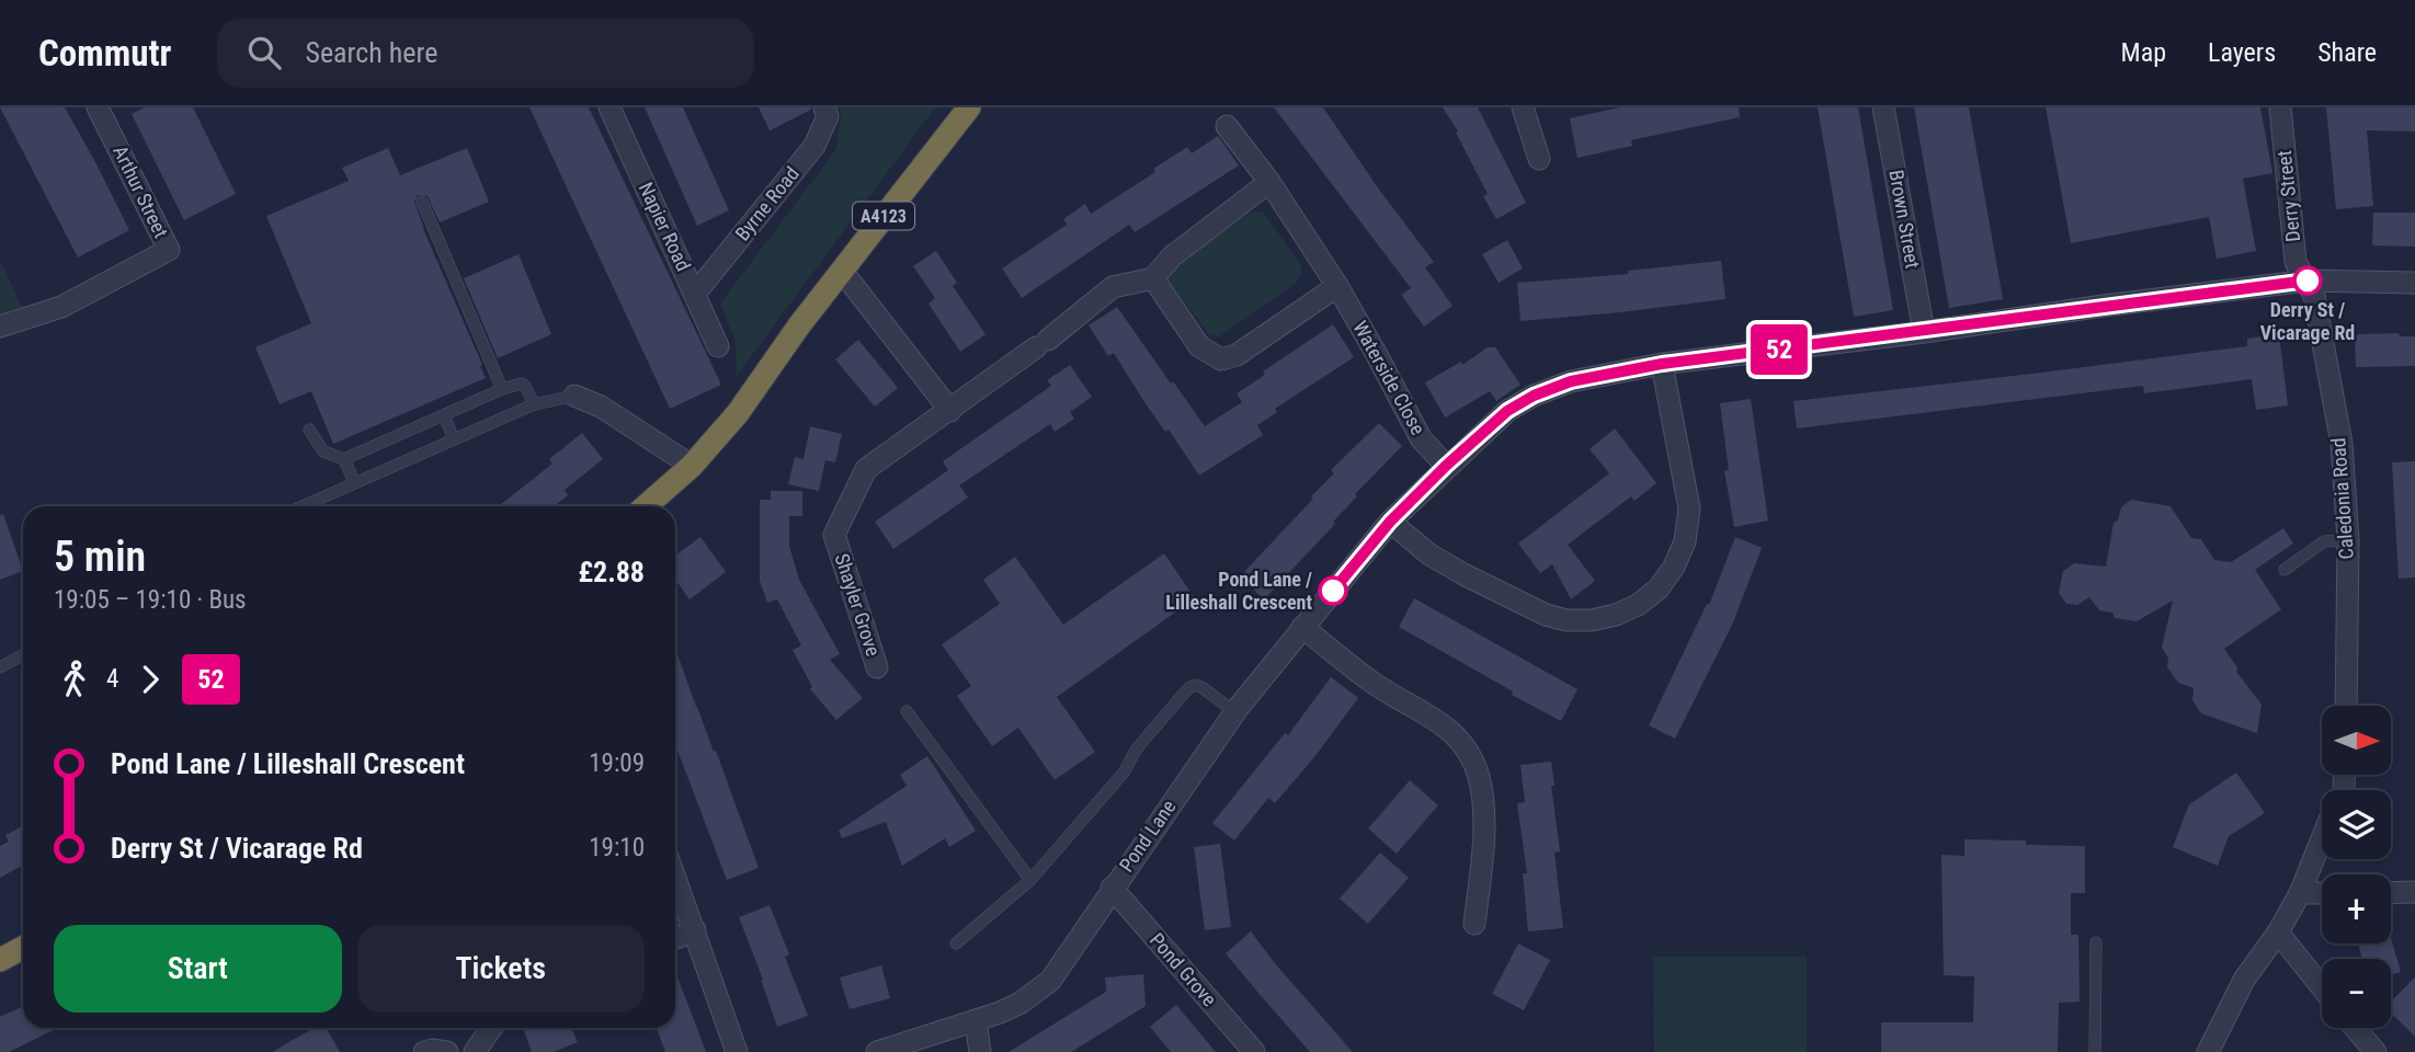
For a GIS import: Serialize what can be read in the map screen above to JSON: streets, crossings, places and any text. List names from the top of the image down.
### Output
{
  "streets": {
    "highway": ["A4123"],
    "street": [
      "Arthur Street",
      "Derry Street",
      "Byrne Road",
      "Brown Street",
      "Napier Road",
      "Waterside Close",
      "Caledonia Road",
      "Shayler Grove",
      "Pond Lane",
      "Pond Grove"
    ]
  },
  "crossings": [
    ["Derry Street", "Caledonia Road"],
    ["Derry Street", "Pond Lane"],
    ["Byrne Road", "Napier Road"],
    ["Brown Street", "Pond Lane"],
    ["Waterside Close", "Pond Lane"],
    ["Caledonia Road", "Pond Lane"],
    ["Pond Lane", "Pond Grove"]
  ],
  "places": ["Derry St / Vicarage Rd", "Pond Lane / Lilleshall Crescent"],
  "lines": ["bus line 52"],
  "north": "right",
  "page": {
    "header": "Commutr",
    "search": "Search here",
    "nav": ["Map", "Layers", "Share"],
    "on_map": "52",
    "heading": ["5 min", "19:05 – 19:10 · Bus", "£2.88"],
    "legs": ["4", "52"],
    "map_buttons": ["+", "−"],
    "list": [
      {
        "name": "Pond Lane / Lilleshall Crescent",
        "value": "19:09"
      },
      {
        "name": "Derry St / Vicarage Rd",
        "value": "19:10"
      }
    ],
    "buttons": ["Start", "Tickets"]
  }
}
